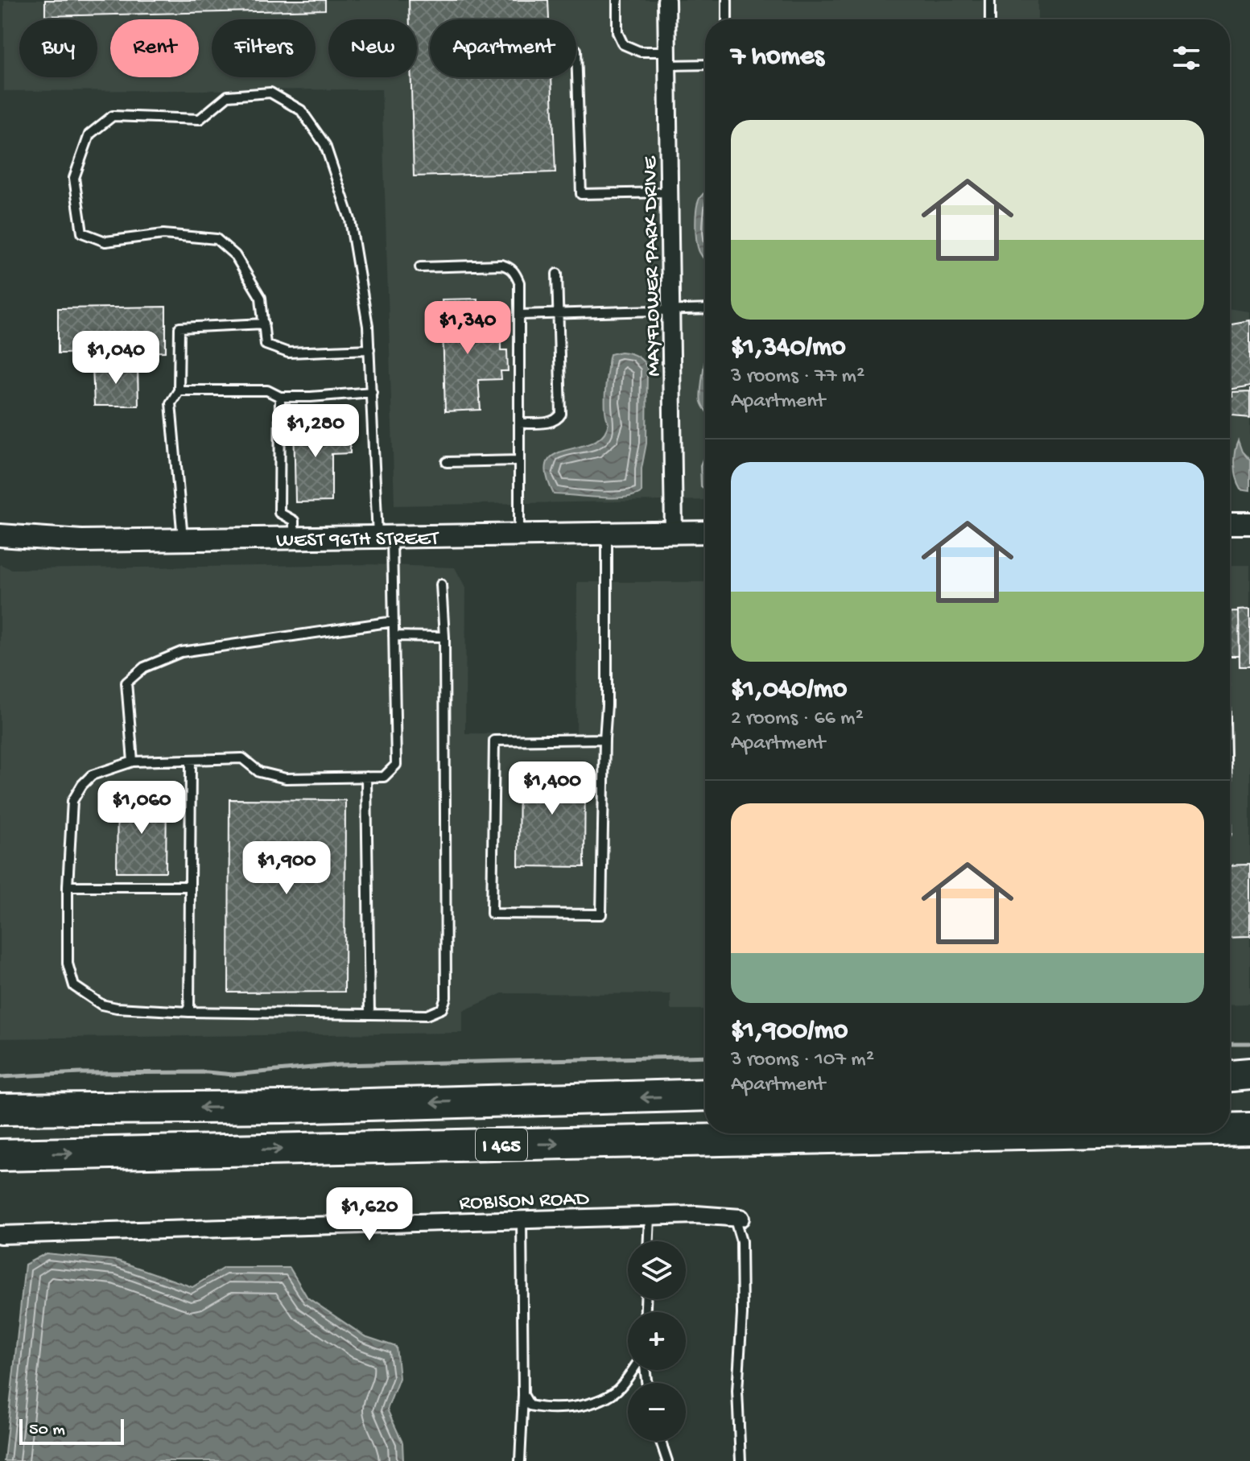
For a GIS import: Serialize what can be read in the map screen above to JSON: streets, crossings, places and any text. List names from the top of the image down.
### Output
{
  "streets": {
    "highway": ["I 465"],
    "street": ["MAYFLOWER PARK DRIVE", "WEST 96TH STREET", "ROBISON ROAD"]
  },
  "crossings": [
    ["MAYFLOWER PARK DRIVE", "WEST 96TH STREET"]
  ],
  "scale_bar": "50 m",
  "page": {
    "chip": [
      "Buy",
      "Rent",
      "Filters",
      "New",
      "Apartment"
    ],
    "heading": "7 homes",
    "list": [
      {
        "name": "$1,340/mo",
        "note": "3 rooms · 77 m² · Apartment"
      },
      {
        "name": "$1,040/mo",
        "note": "2 rooms · 66 m² · Apartment"
      },
      {
        "name": "$1,900/mo",
        "note": "3 rooms · 107 m² · Apartment"
      }
    ],
    "price": [
      "$1,340",
      "$1,040",
      "$1,280",
      "$1,400",
      "$1,060",
      "$1,900",
      "$1,620"
    ],
    "map_buttons": ["+", "−"],
    "scale": "50 m"
  }
}
